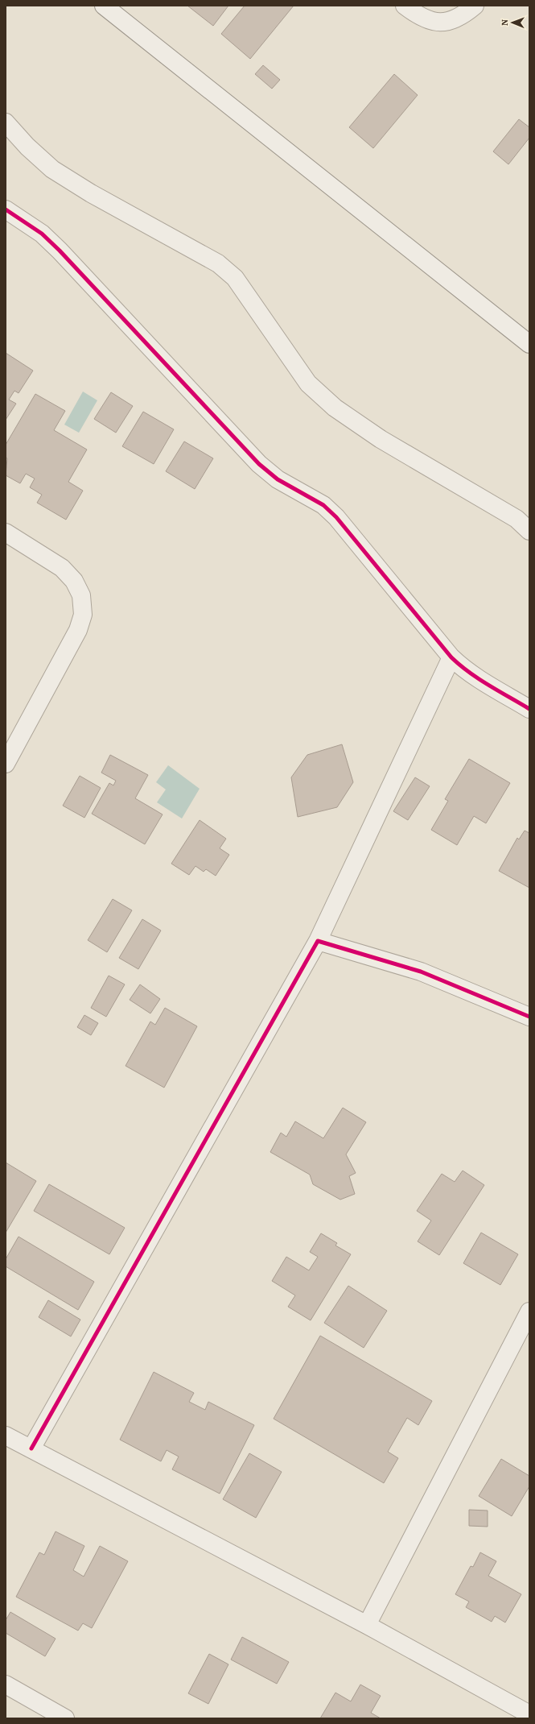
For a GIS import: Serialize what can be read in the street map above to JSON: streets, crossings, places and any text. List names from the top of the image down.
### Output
{
  "north": "left"
}
